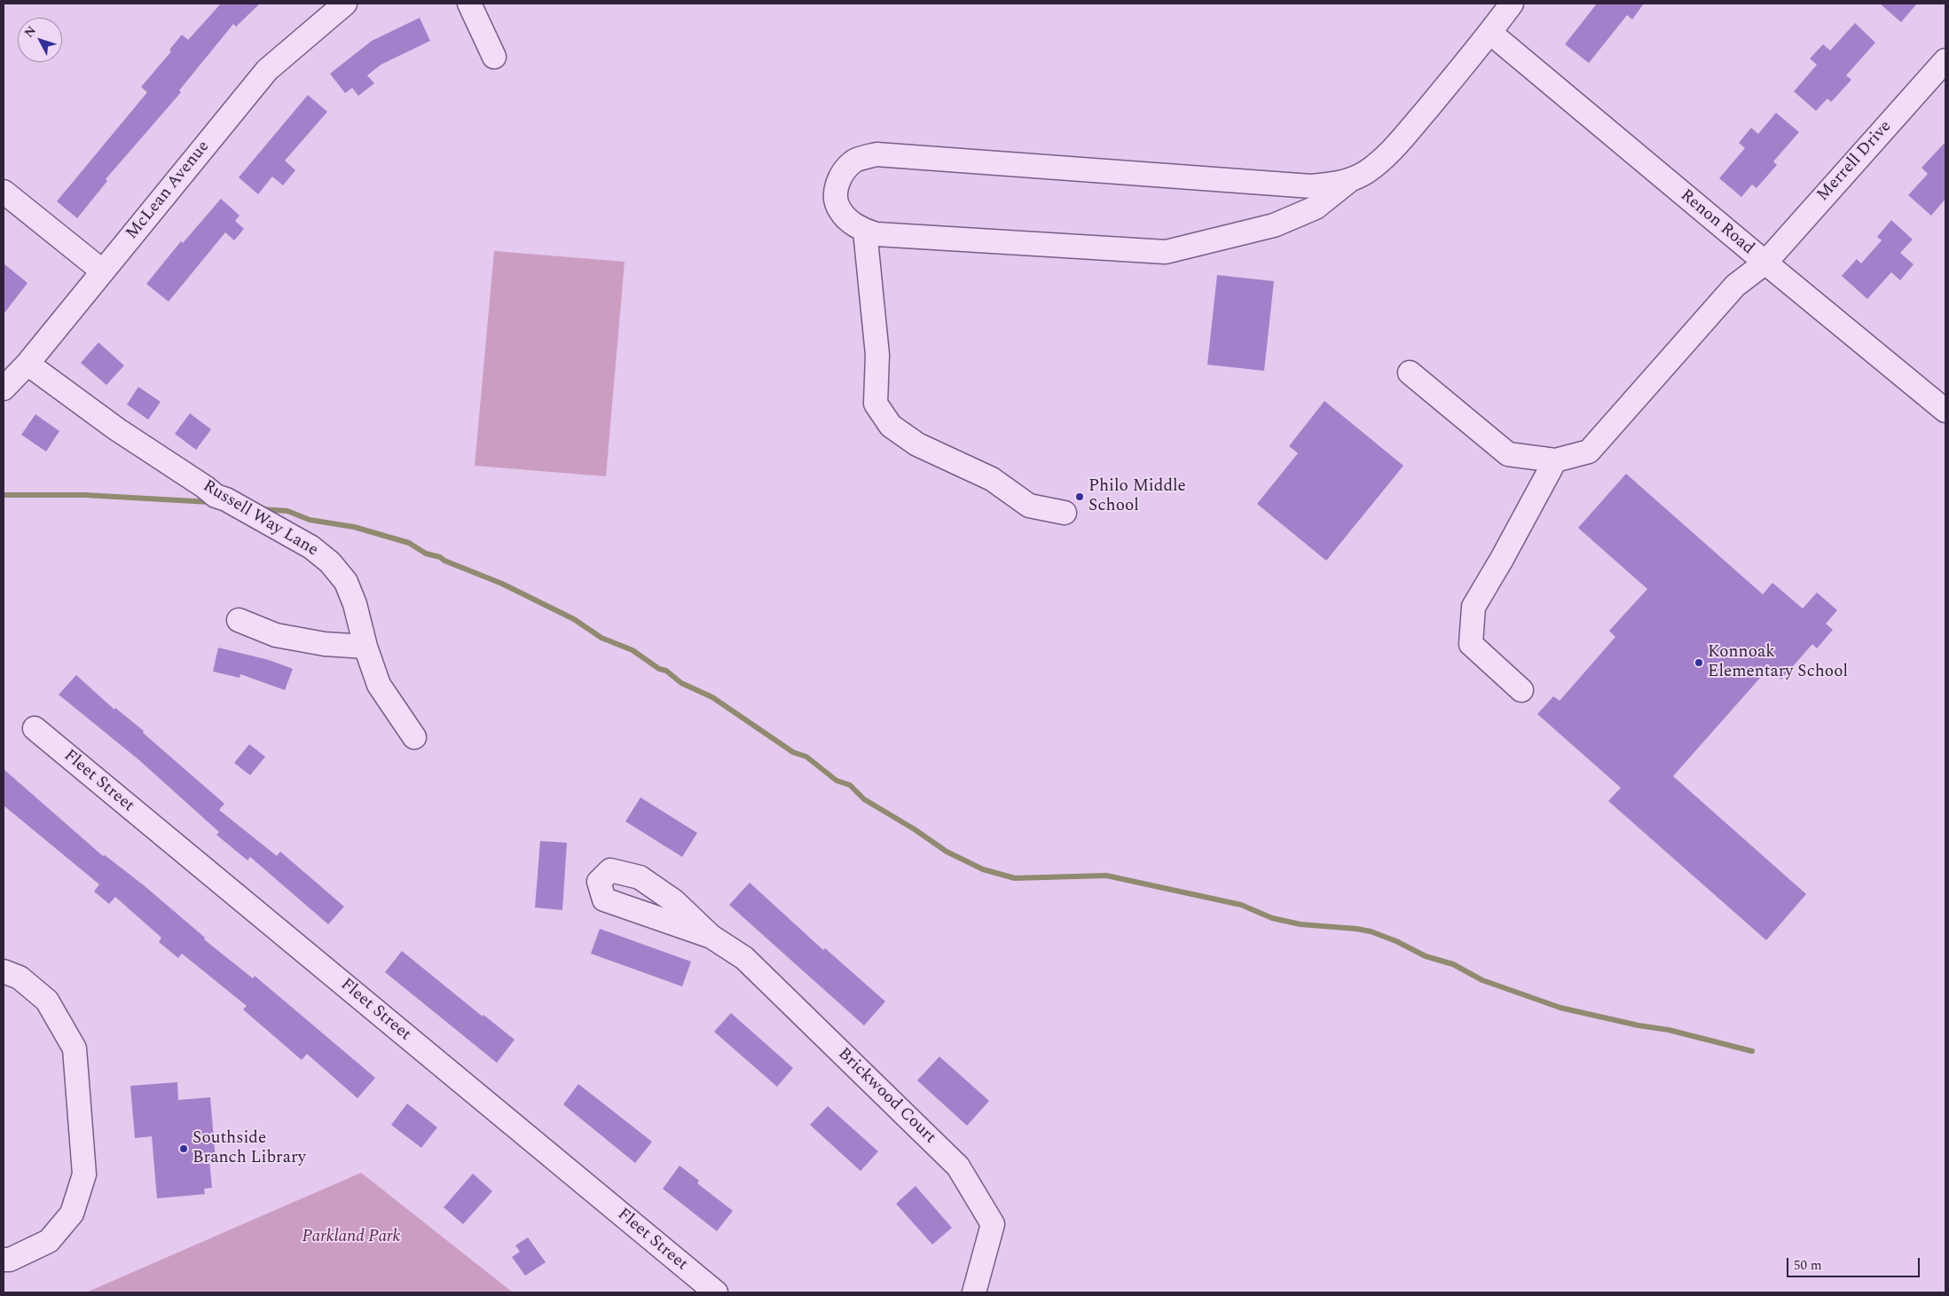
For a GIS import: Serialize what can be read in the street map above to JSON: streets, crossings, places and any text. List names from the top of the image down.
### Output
{
  "streets": {
    "street": [
      "Merrell Drive",
      "McLean Avenue",
      "Renon Road",
      "Russell Way Lane",
      "Fleet Street",
      "Brickwood Court"
    ]
  },
  "crossings": [
    ["Merrell Drive", "Renon Road"],
    ["McLean Avenue", "Russell Way Lane"]
  ],
  "parks": ["Parkland Park"],
  "places": ["Philo Middle School", "Konnoak Elementary School", "Southside Branch Library"],
  "scale_bar": "50 m",
  "north": "top left"
}
